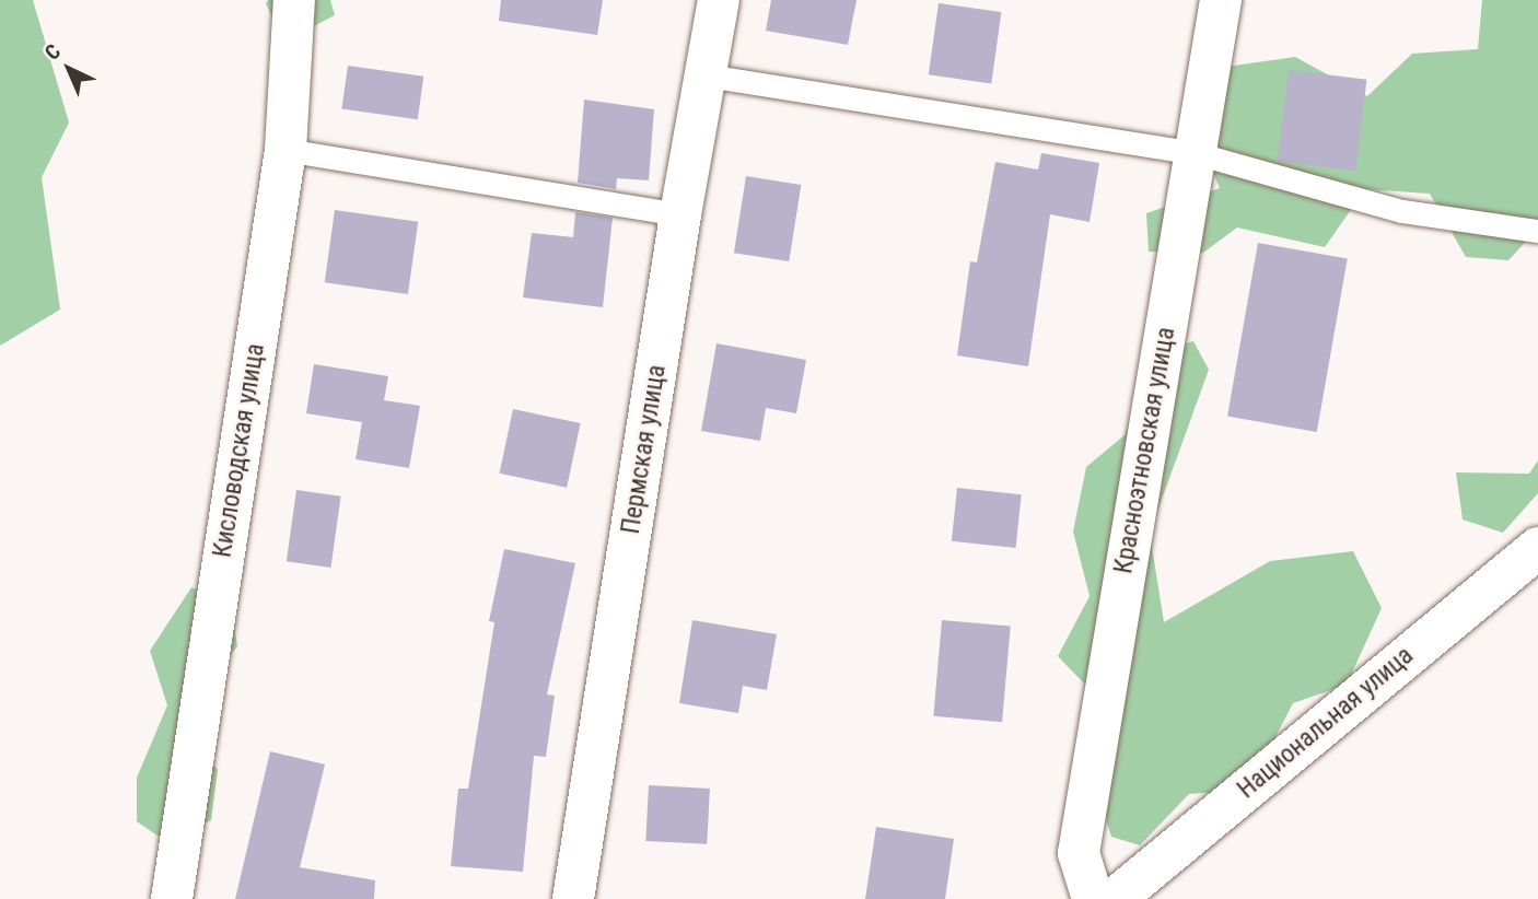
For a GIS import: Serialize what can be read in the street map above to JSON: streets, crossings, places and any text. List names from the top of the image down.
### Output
{
  "streets": {
    "street": [
      "Пермская улица",
      "Кисловодская улица",
      "Красноэтновская улица",
      "Национальная улица"
    ]
  },
  "north": "top left"
}
